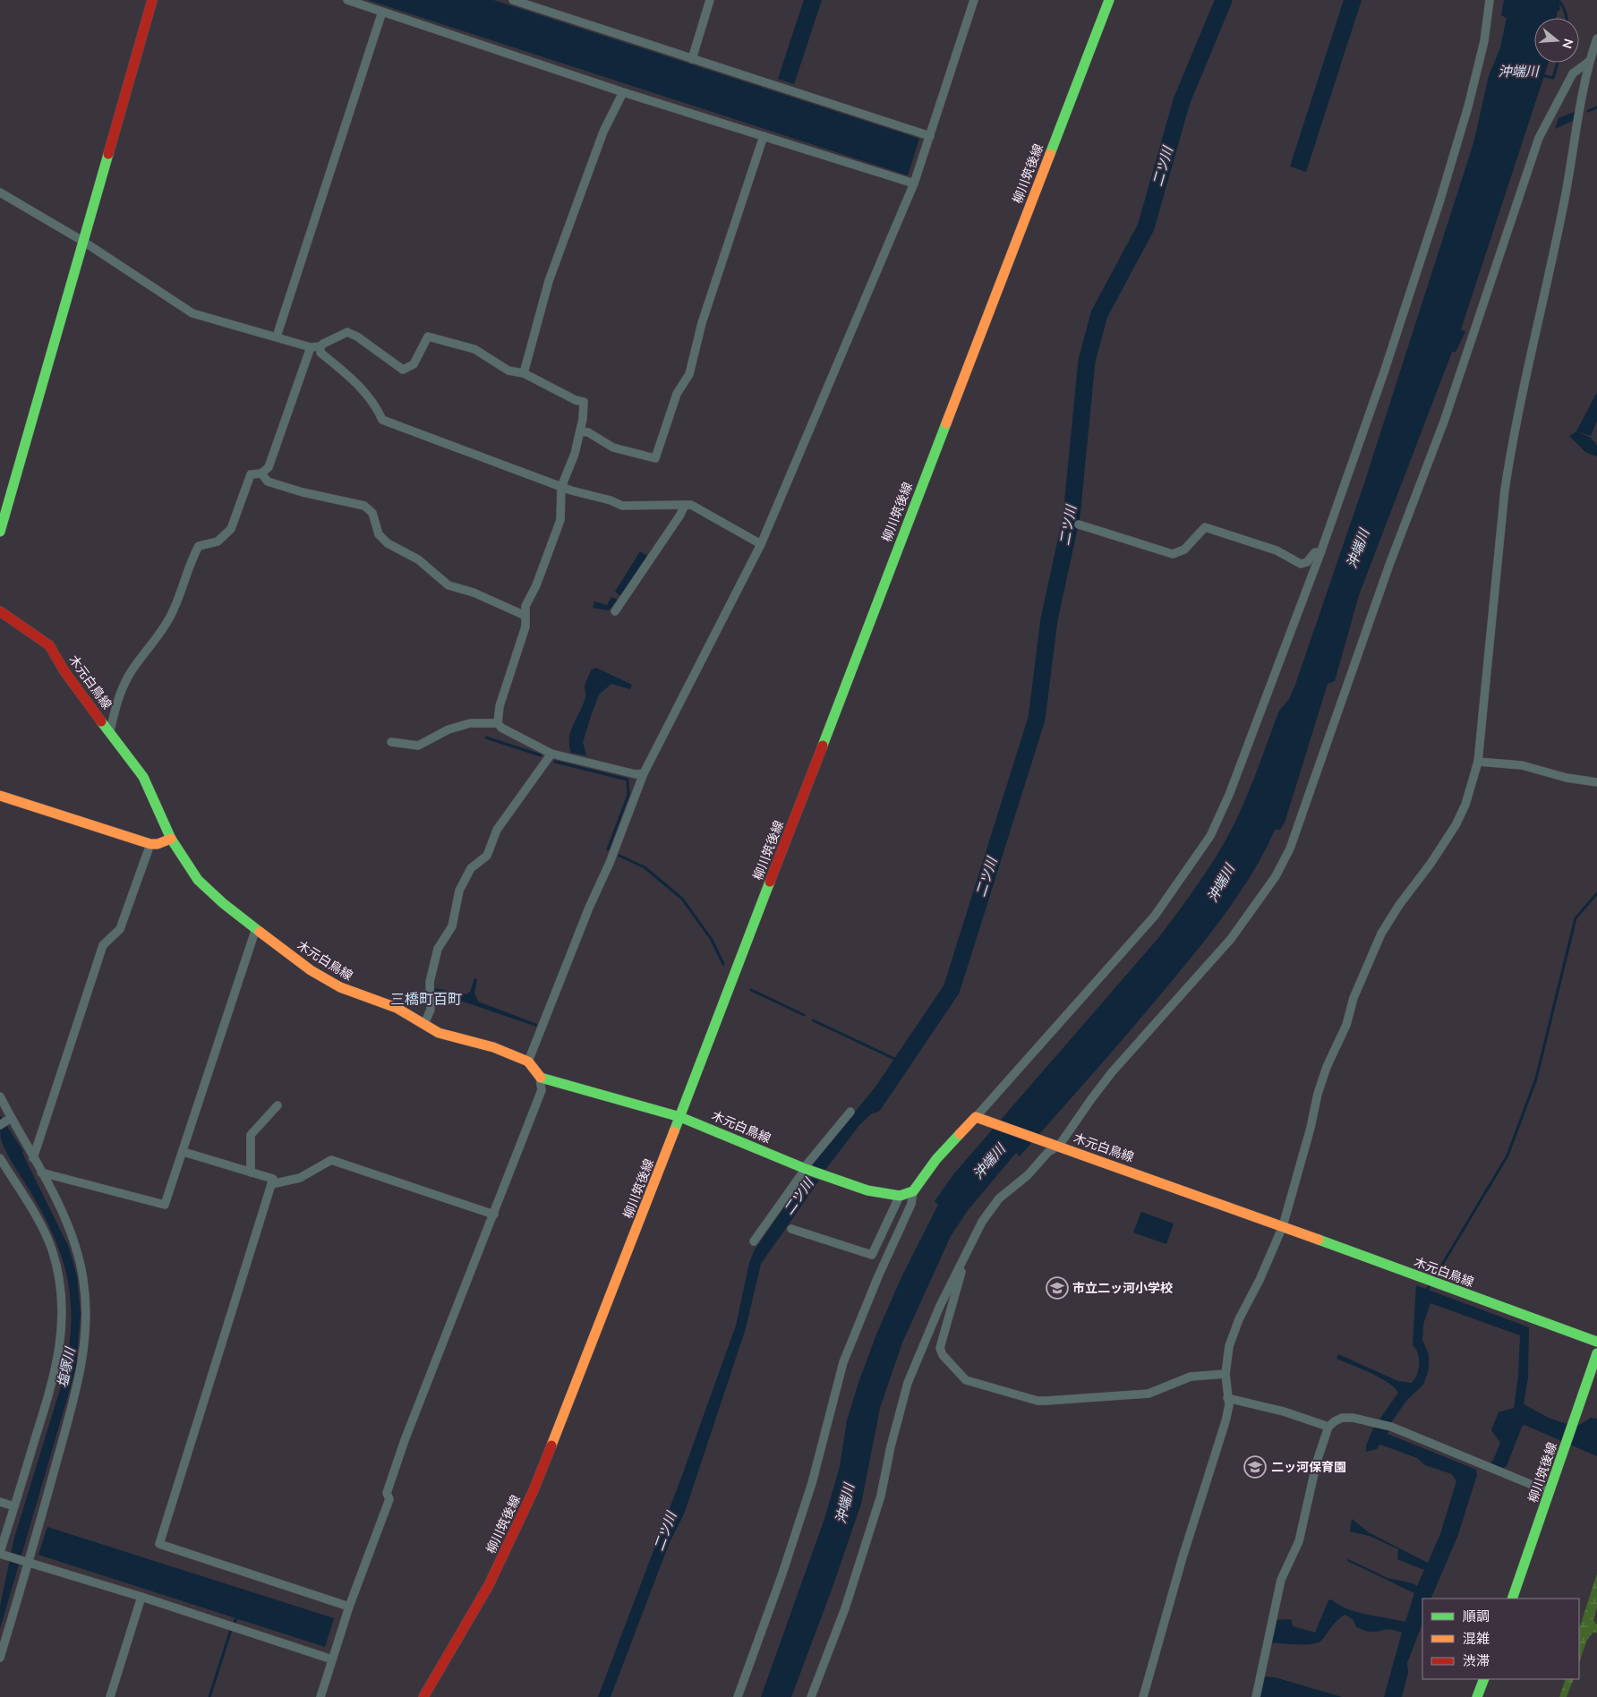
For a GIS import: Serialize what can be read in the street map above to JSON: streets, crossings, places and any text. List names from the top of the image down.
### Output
{
  "streets": {
    "main road": ["柳川筑後線", "木元白鳥線"]
  },
  "crossings": [
    ["柳川筑後線", "木元白鳥線"]
  ],
  "districts": ["三橋町百町"],
  "water": ["沖端川", "二ツ川", "塩塚川"],
  "places": {
    "school or university": ["市立二ッ河小学校", "二ッ河保育園"]
  },
  "legend": ["順調", "混雑", "渋滞"],
  "north": "right"
}
